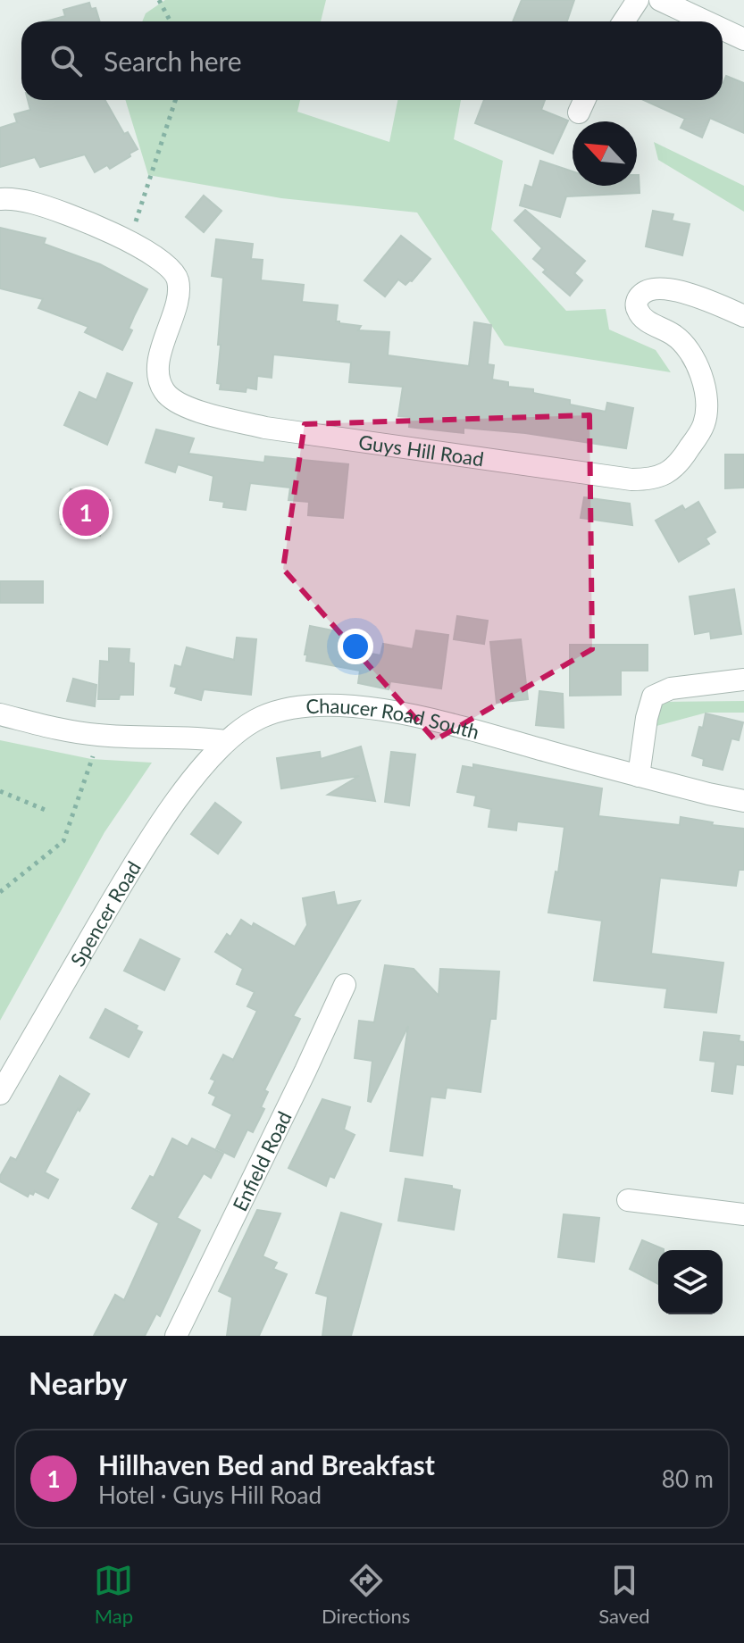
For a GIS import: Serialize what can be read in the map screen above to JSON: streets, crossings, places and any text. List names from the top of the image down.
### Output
{
  "streets": {
    "street": [
      "Guys Hill Road",
      "Chaucer Road South",
      "Spencer Road",
      "Enfield Road"
    ]
  },
  "crossings": [
    ["Chaucer Road South", "Spencer Road"]
  ],
  "north": "top left",
  "page": {
    "search": "Search here",
    "pins": "1",
    "heading": "Nearby",
    "list": [
      {
        "mark": "1",
        "name": "Hillhaven Bed and Breakfast",
        "note": "Hotel · Guys Hill Road",
        "value": "80 m"
      }
    ],
    "nav": ["Map", "Directions", "Saved"]
  }
}
